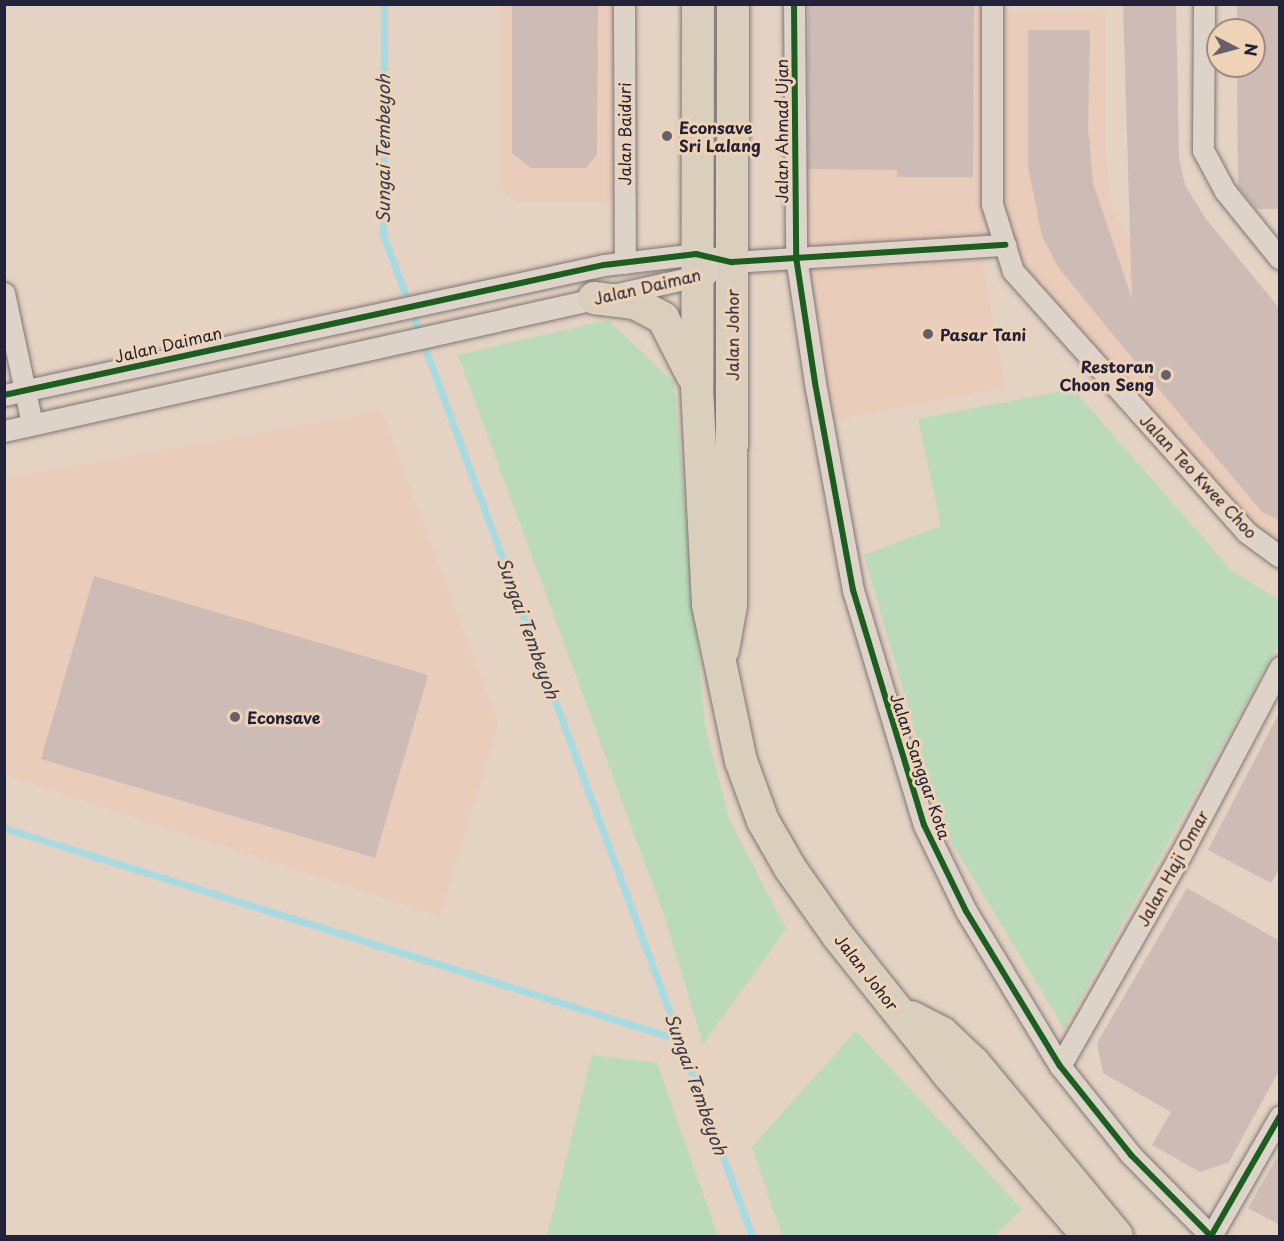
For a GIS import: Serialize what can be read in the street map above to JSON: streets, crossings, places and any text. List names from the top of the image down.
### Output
{
  "streets": {
    "highway": ["Jalan Johor"],
    "street": [
      "Jalan Ahmad Ujan",
      "Jalan Baiduri",
      "Jalan Daiman",
      "Jalan Teo Kwee Choo",
      "Jalan Sanggar Kota",
      "Jalan Haji Omar"
    ]
  },
  "crossings": [
    ["Jalan Ahmad Ujan", "Jalan Daiman"],
    ["Jalan Ahmad Ujan", "Jalan Sanggar Kota"],
    ["Jalan Baiduri", "Jalan Daiman"],
    ["Jalan Daiman", "Jalan Johor"],
    ["Jalan Daiman", "Jalan Teo Kwee Choo"],
    ["Jalan Daiman", "Jalan Sanggar Kota"],
    ["Jalan Sanggar Kota", "Jalan Haji Omar"]
  ],
  "water": ["Sungai Tembeyoh"],
  "places": [
    "Econsave Sri Lalang",
    "Pasar Tani",
    "Restoran Choon Seng",
    "Econsave"
  ],
  "north": "right"
}
